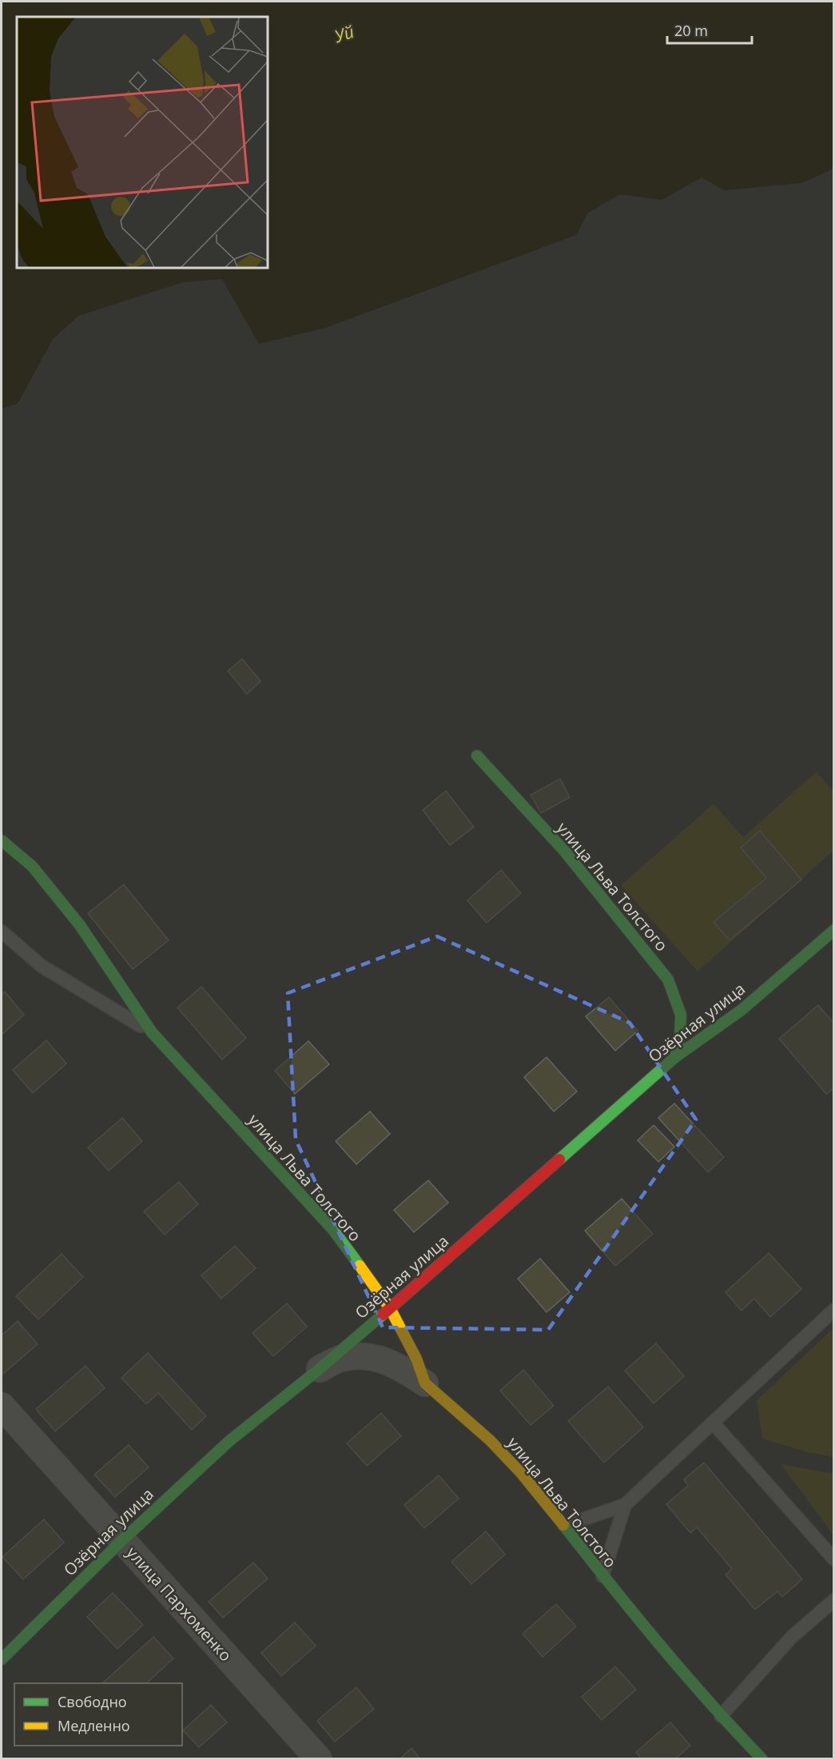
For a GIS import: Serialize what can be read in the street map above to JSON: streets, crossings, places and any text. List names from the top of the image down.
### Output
{
  "streets": {
    "street": ["улица Льва Толстого", "Озёрная улица", "улица Пархоменко"]
  },
  "crossings": [
    ["улица Льва Толстого", "Озёрная улица"],
    ["Озёрная улица", "улица Пархоменко"]
  ],
  "water": ["Уй"],
  "legend": ["Свободно", "Медленно"],
  "scale_bar": "20 m"
}
